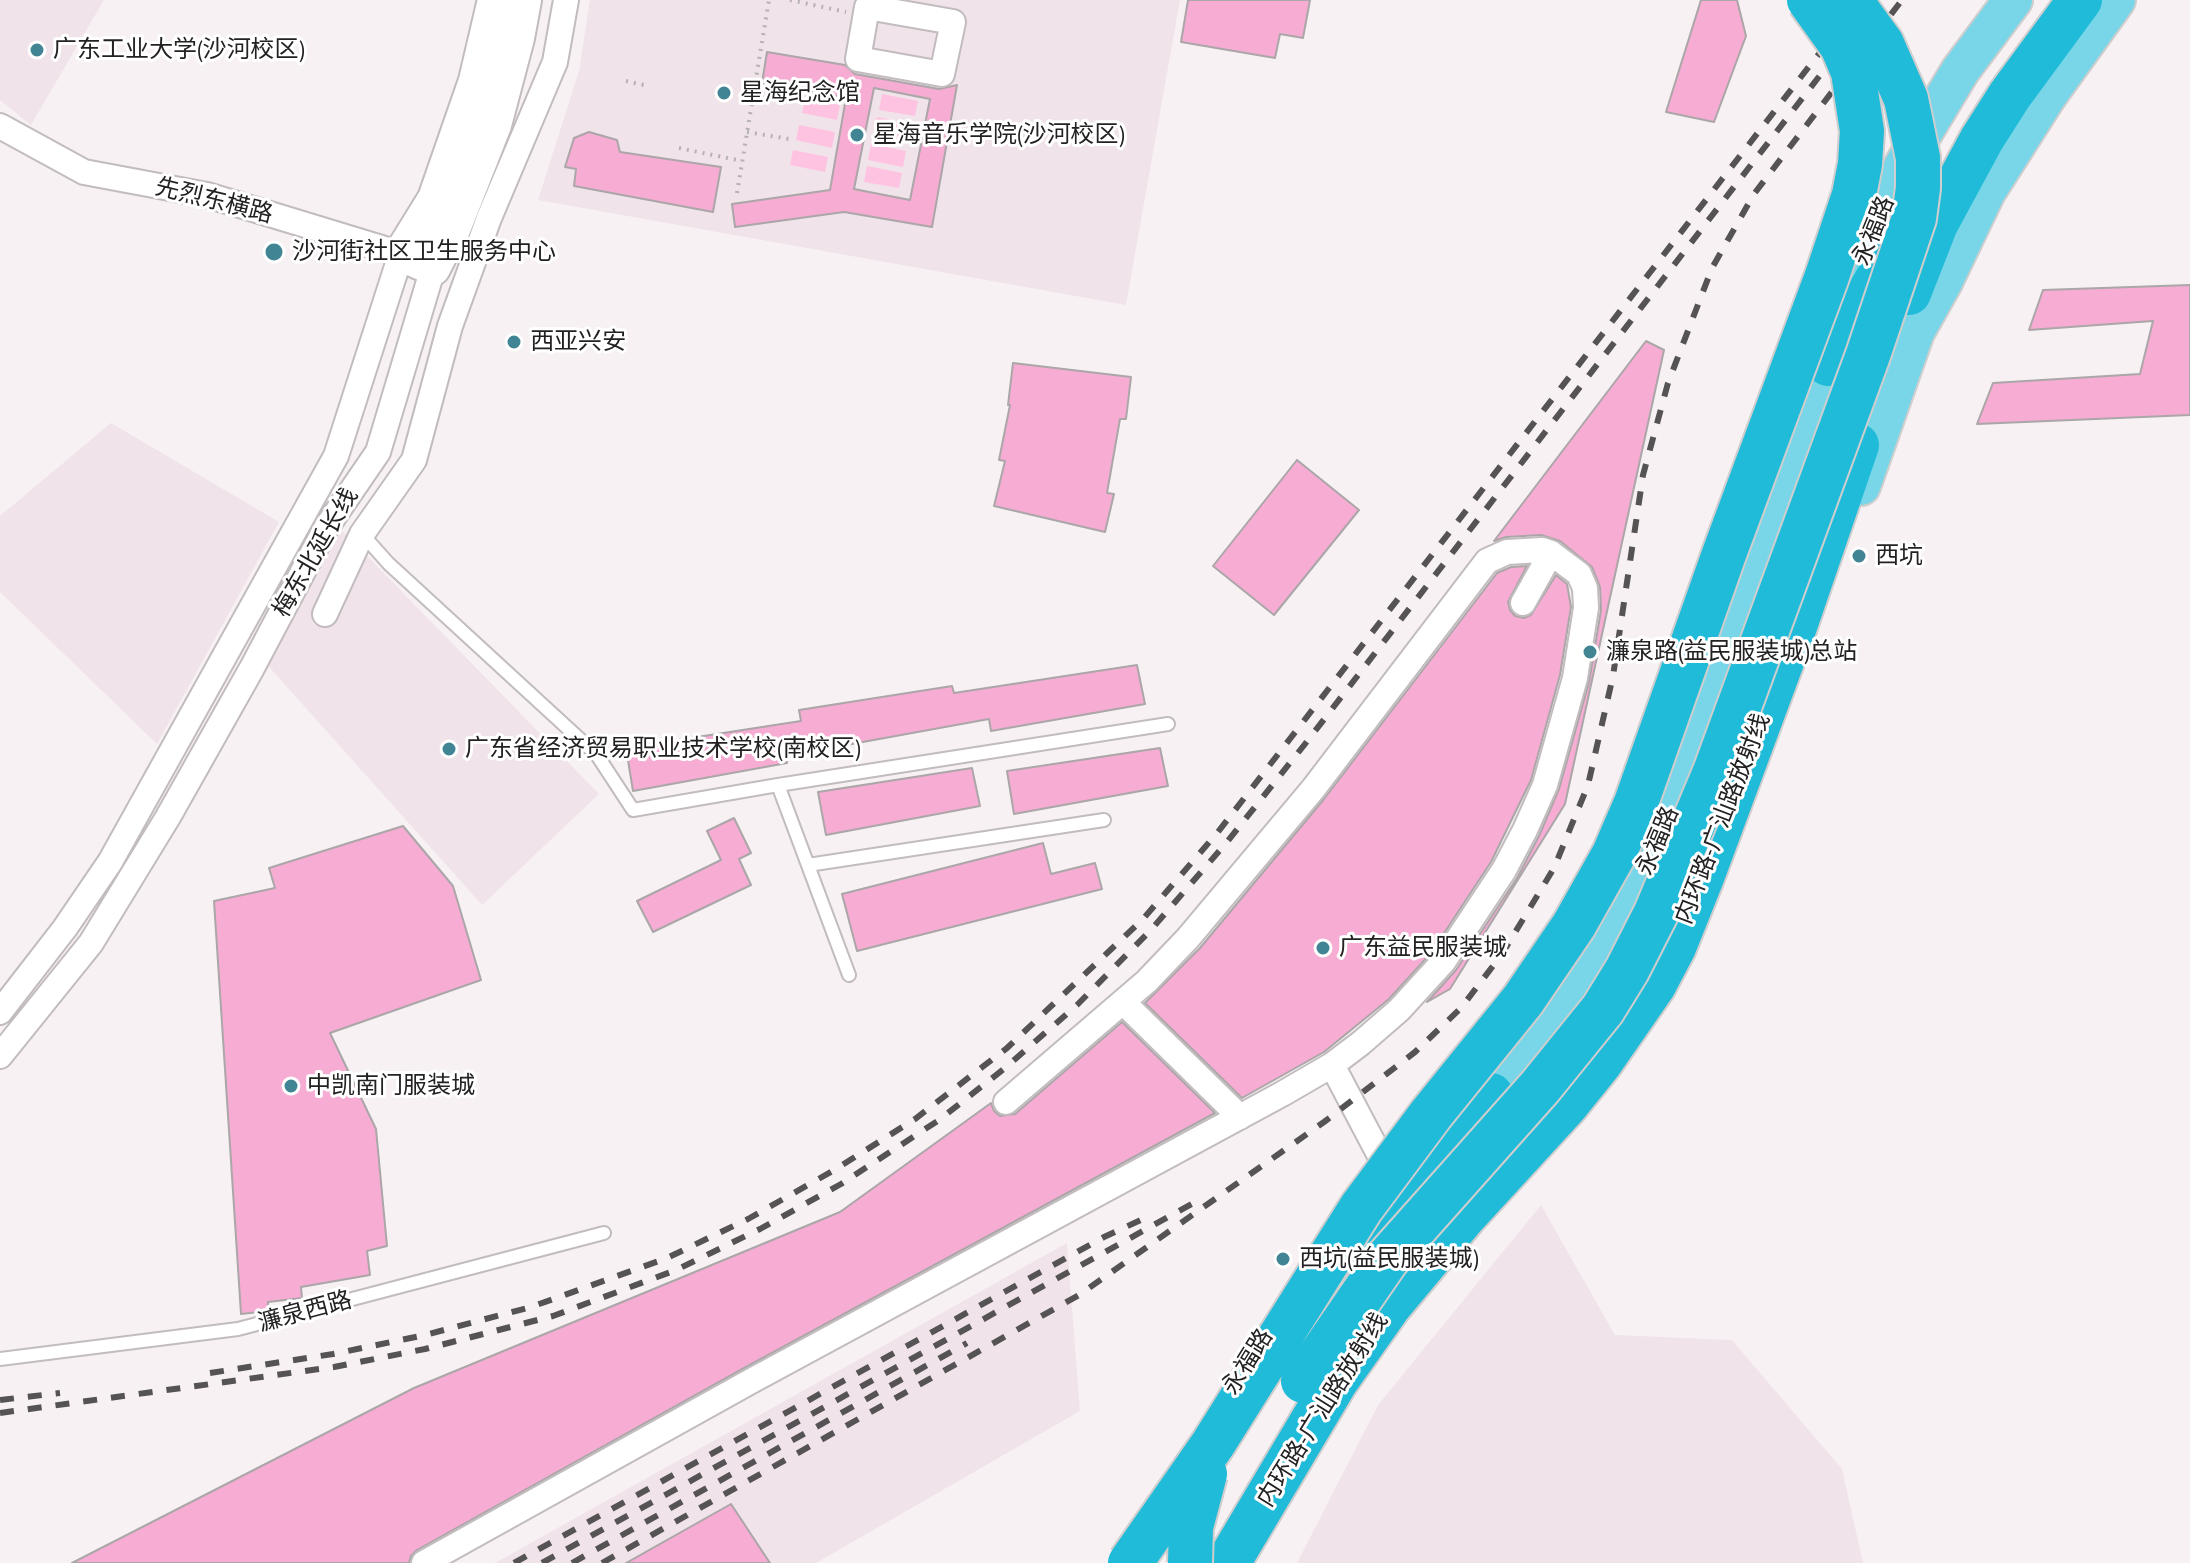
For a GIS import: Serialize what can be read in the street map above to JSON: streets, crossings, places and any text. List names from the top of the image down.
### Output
{
  "streets": {
    "highway": ["内环路-广汕路放射线"],
    "main road": ["永福路"],
    "street": ["先烈东横路", "梅东北延长线"],
    "lane": ["濂泉西路"]
  },
  "crossings": [
    ["先烈东横路", "梅东北延长线"]
  ],
  "places": [
    "广东工业大学(沙河校区)",
    "星海纪念馆",
    "星海音乐学院(沙河校区)",
    "沙河街社区卫生服务中心",
    "西亚兴安",
    "西坑",
    "濂泉路(益民服装城)总站",
    "广东省经济贸易职业技术学校(南校区)",
    "广东益民服装城",
    "中凯南门服装城",
    "西坑(益民服装城)"
  ]
}
